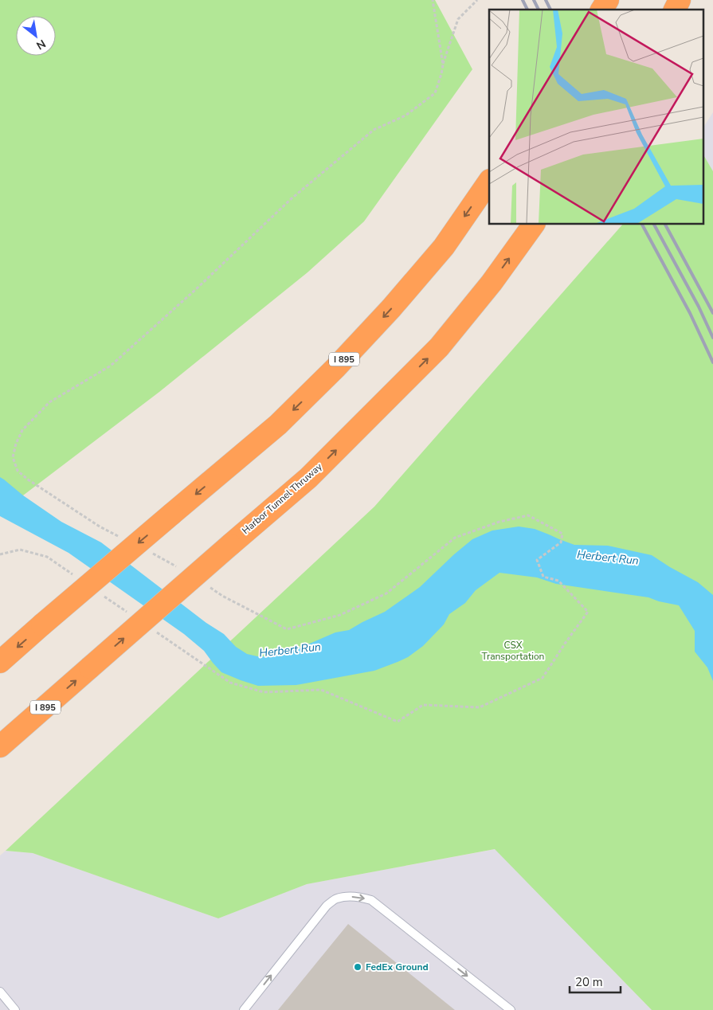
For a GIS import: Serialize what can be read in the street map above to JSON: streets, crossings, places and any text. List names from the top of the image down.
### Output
{
  "streets": {
    "highway": ["I 895", "Harbor Tunnel Thruway"]
  },
  "water": ["Herbert Run"],
  "parks": ["CSX Transportation"],
  "places": ["FedEx Ground"],
  "scale_bar": "20 m",
  "north": "bottom right"
}
